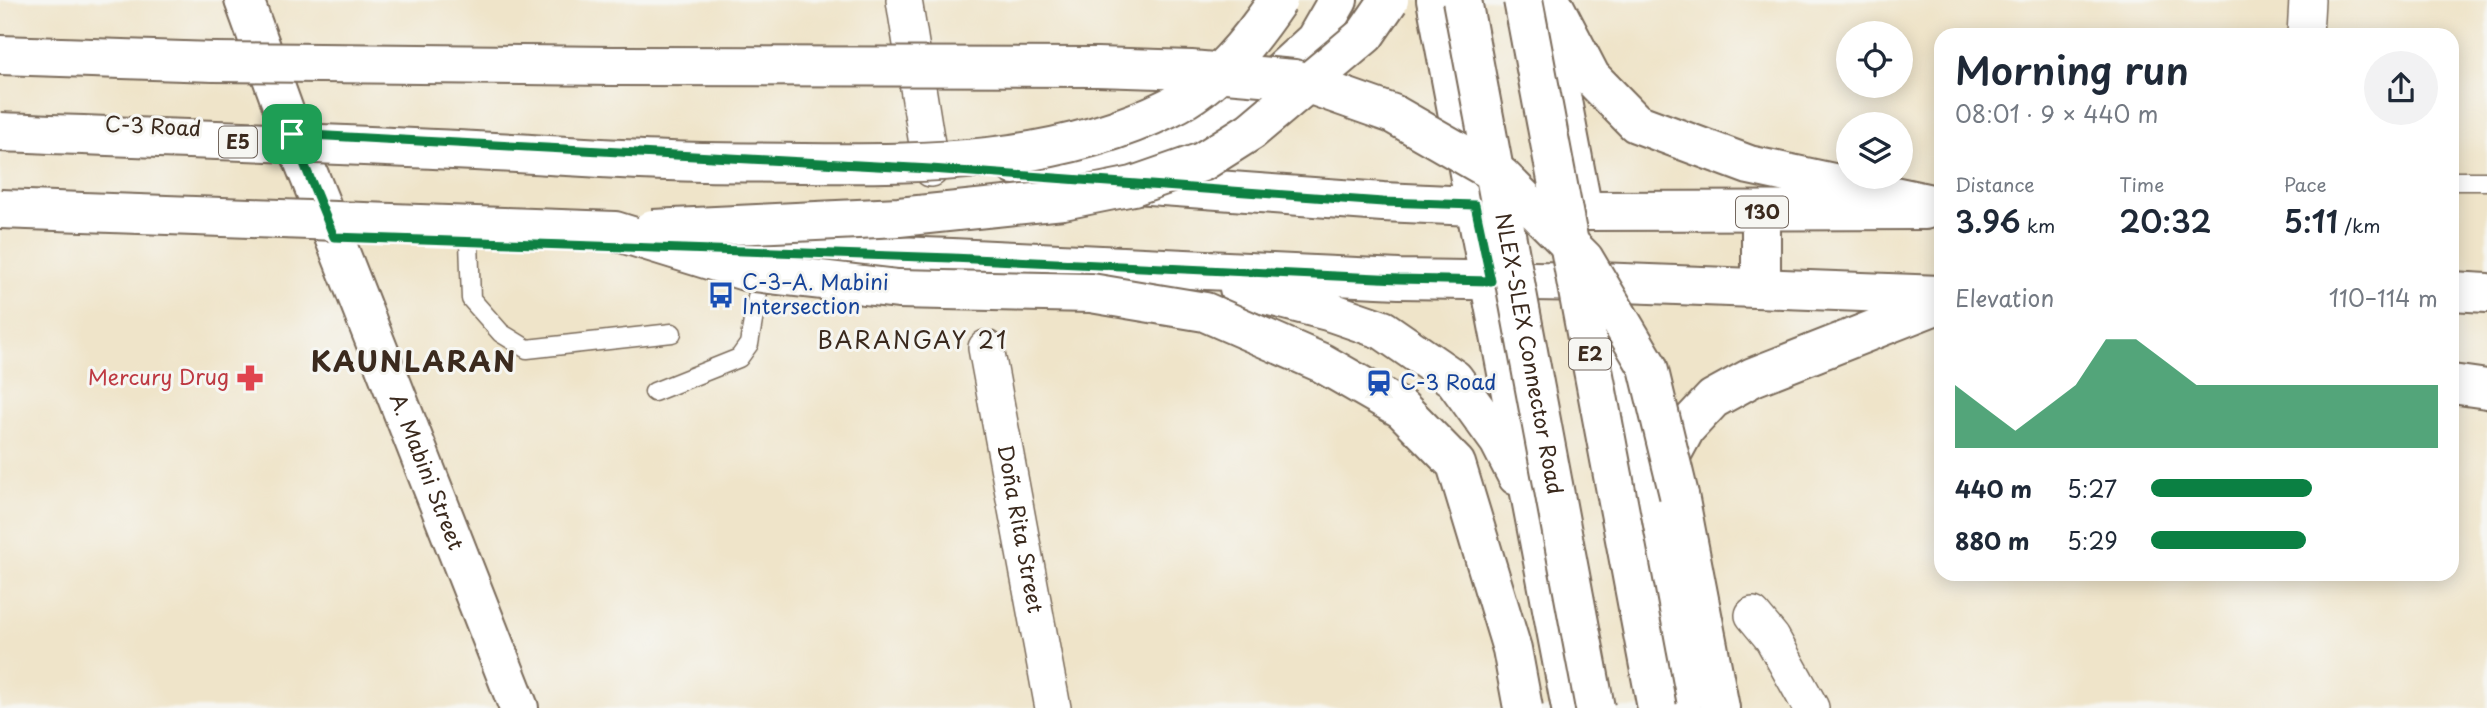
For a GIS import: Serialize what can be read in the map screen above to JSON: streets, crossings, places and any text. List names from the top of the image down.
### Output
{
  "streets": {
    "main road": [
      "C-3 Road",
      "E5",
      "130",
      "NLEX-SLEX Connector Road",
      "E2",
      "A. Mabini Street"
    ],
    "street": ["Doña Rita Street"]
  },
  "crossings": [
    ["C-3 Road", "A. Mabini Street"]
  ],
  "districts": ["BARANGAY 21", "KAUNLARAN"],
  "places": {
    "bus stop": ["C-3–A. Mabini Intersection"],
    "pharmacy": ["Mercury Drug"],
    "station": ["C-3 Road"]
  },
  "page": {
    "heading": ["Morning run", "08:01 · 9 × 440 m"],
    "stats": [
      ["Distance", "3.96 km"],
      ["Time", "20:32"],
      ["Pace", "5:11 /km"]
    ],
    "chart": ["Elevation", "110–114 m"],
    "list": [
      {
        "name": "440 m",
        "note": "5:27"
      },
      {
        "name": "880 m",
        "note": "5:29"
      }
    ]
  }
}
